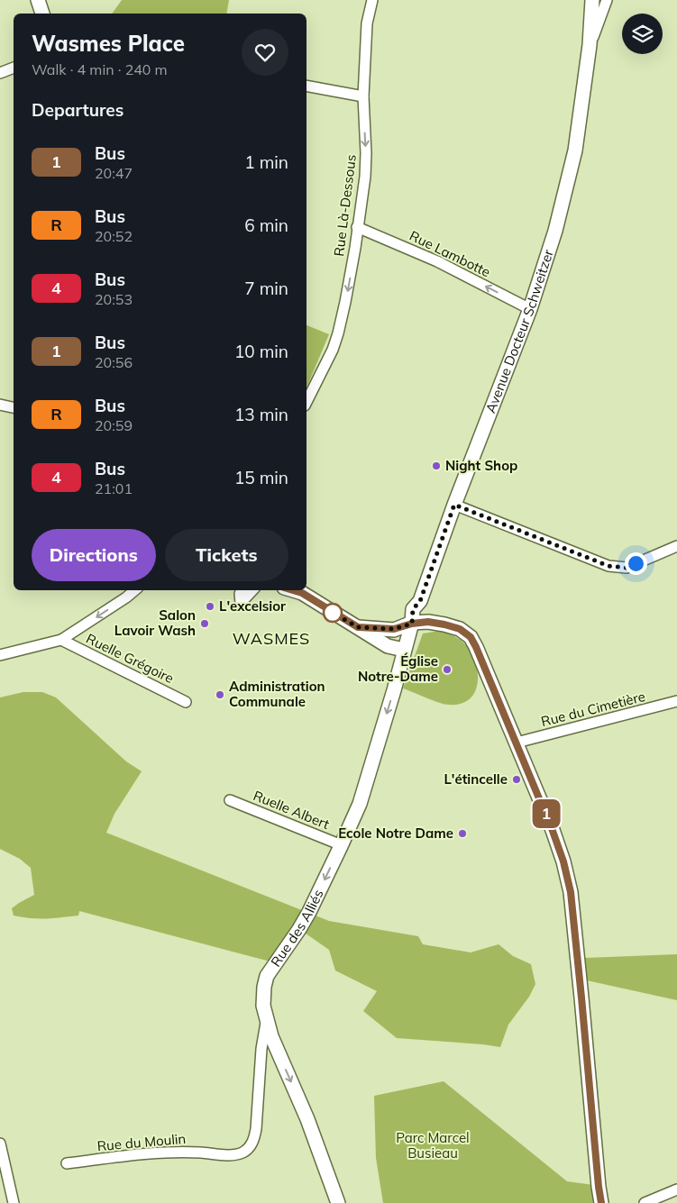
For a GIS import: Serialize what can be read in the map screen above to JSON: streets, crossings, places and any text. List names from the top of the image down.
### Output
{
  "streets": {
    "street": [
      "Rue Là-Dessous",
      "Rue Lambotte",
      "Avenue Docteur Schweitzer",
      "Ruelle Grégoire",
      "Rue du Cimetière",
      "Ruelle Albert",
      "Rue des Alliés",
      "Rue du Moulin"
    ]
  },
  "crossings": [
    ["Rue Là-Dessous", "Rue Lambotte"],
    ["Rue Lambotte", "Avenue Docteur Schweitzer"],
    ["Ruelle Albert", "Rue des Alliés"],
    ["Rue des Alliés", "Rue du Moulin"]
  ],
  "one_way": ["Rue Là-Dessous", "Rue Lambotte", "Rue des Alliés"],
  "districts": ["WASMES"],
  "parks": ["Parc Marcel Busieau"],
  "places": [
    "Night Shop",
    "L'excelsior",
    "Salon Lavoir Wash",
    "Église Notre-Dame",
    "Administration Communale",
    "L'étincelle",
    "Ecole Notre Dame"
  ],
  "lines": ["bus line 1"],
  "page": {
    "on_map": "1",
    "heading": [
      ["Wasmes Place", "Walk · 4 min · 240 m"],
      "Departures"
    ],
    "list": [
      {
        "mark": "1",
        "name": "Bus",
        "note": "20:47",
        "value": "1 min"
      },
      {
        "mark": "R",
        "name": "Bus",
        "note": "20:52",
        "value": "6 min"
      },
      {
        "mark": "4",
        "name": "Bus",
        "note": "20:53",
        "value": "7 min"
      },
      {
        "mark": "1",
        "name": "Bus",
        "note": "20:56",
        "value": "10 min"
      },
      {
        "mark": "R",
        "name": "Bus",
        "note": "20:59",
        "value": "13 min"
      },
      {
        "mark": "4",
        "name": "Bus",
        "note": "21:01",
        "value": "15 min"
      }
    ],
    "buttons": ["Directions", "Tickets"]
  }
}
